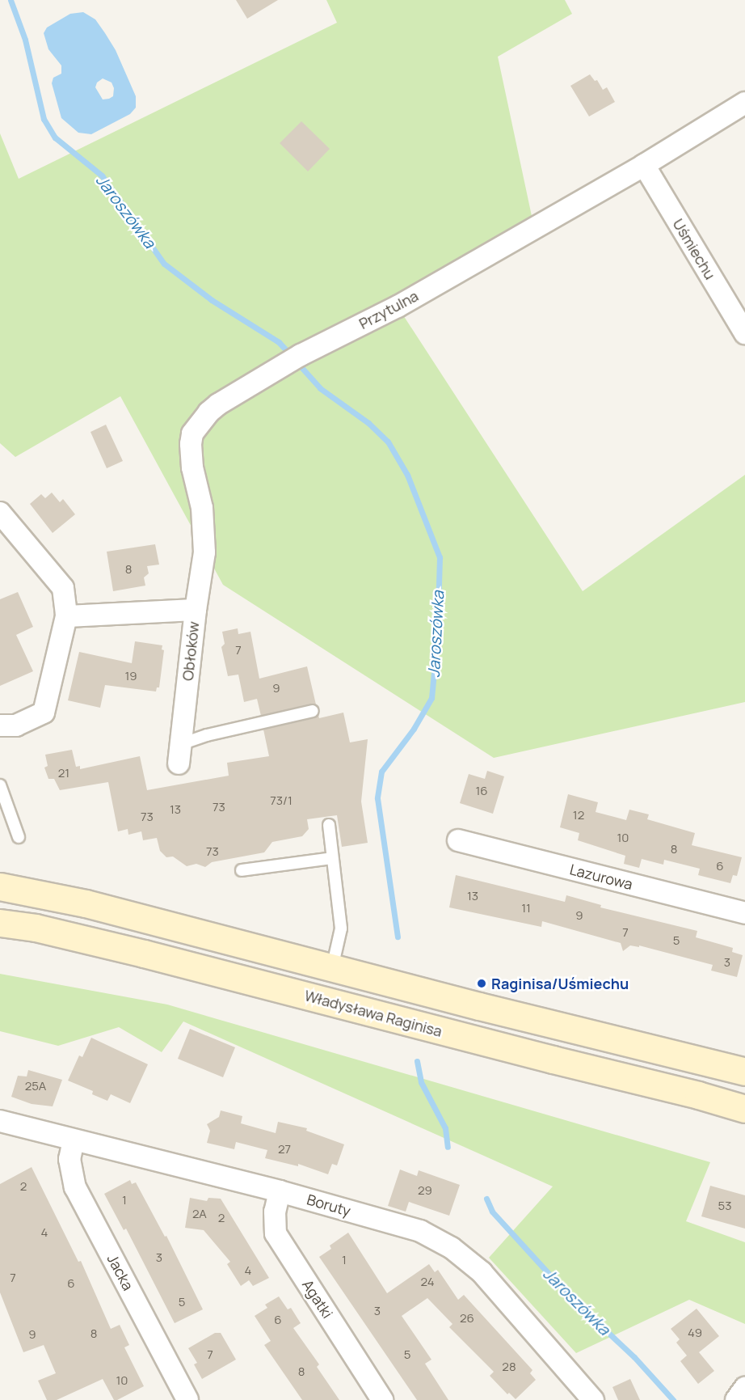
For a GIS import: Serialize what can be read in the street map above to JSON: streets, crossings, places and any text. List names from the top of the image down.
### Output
{
  "streets": {
    "main road": ["Władysława Raginisa"],
    "street": [
      "Uśmiechu",
      "Przytulna",
      "Obłoków",
      "Lazurowa",
      "Boruty",
      "Jacka",
      "Agatki"
    ]
  },
  "crossings": [
    ["Uśmiechu", "Przytulna"],
    ["Przytulna", "Obłoków"],
    ["Boruty", "Jacka"],
    ["Boruty", "Agatki"]
  ],
  "water": ["Jaroszówka"],
  "places": ["Raginisa/Uśmiechu"],
  "house_numbers": [
    "8",
    "7",
    "19",
    "9",
    "21",
    "16",
    "73/1",
    "73",
    "13",
    "12",
    "73",
    "10",
    "8",
    "73",
    "6",
    "13",
    "11",
    "9",
    "7",
    "5",
    "3",
    "25A",
    "27",
    "2",
    "29",
    "1",
    "53",
    "2A",
    "2",
    "4",
    "3",
    "1",
    "4",
    "7",
    "24",
    "6",
    "5",
    "3",
    "26",
    "6",
    "49",
    "8",
    "9",
    "7",
    "5",
    "28",
    "8",
    "10"
  ]
}
